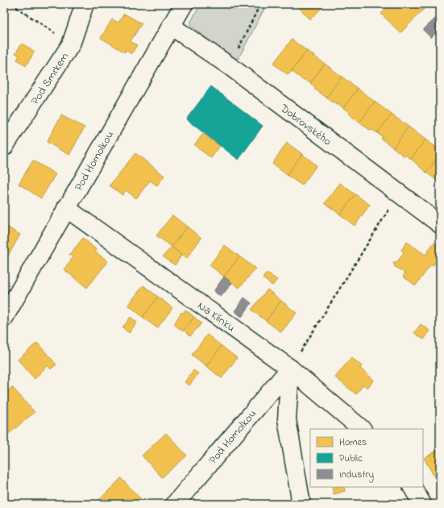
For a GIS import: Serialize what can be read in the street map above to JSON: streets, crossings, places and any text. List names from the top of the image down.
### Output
{
  "streets": {
    "street": [
      "Pod Smrkem",
      "Dobrovského",
      "Pod Homolkou",
      "Na Klínku"
    ]
  },
  "crossings": [
    ["Dobrovského", "Pod Homolkou"],
    ["Pod Homolkou", "Na Klínku"]
  ],
  "legend": ["Homes", "Public", "Industry"]
}
